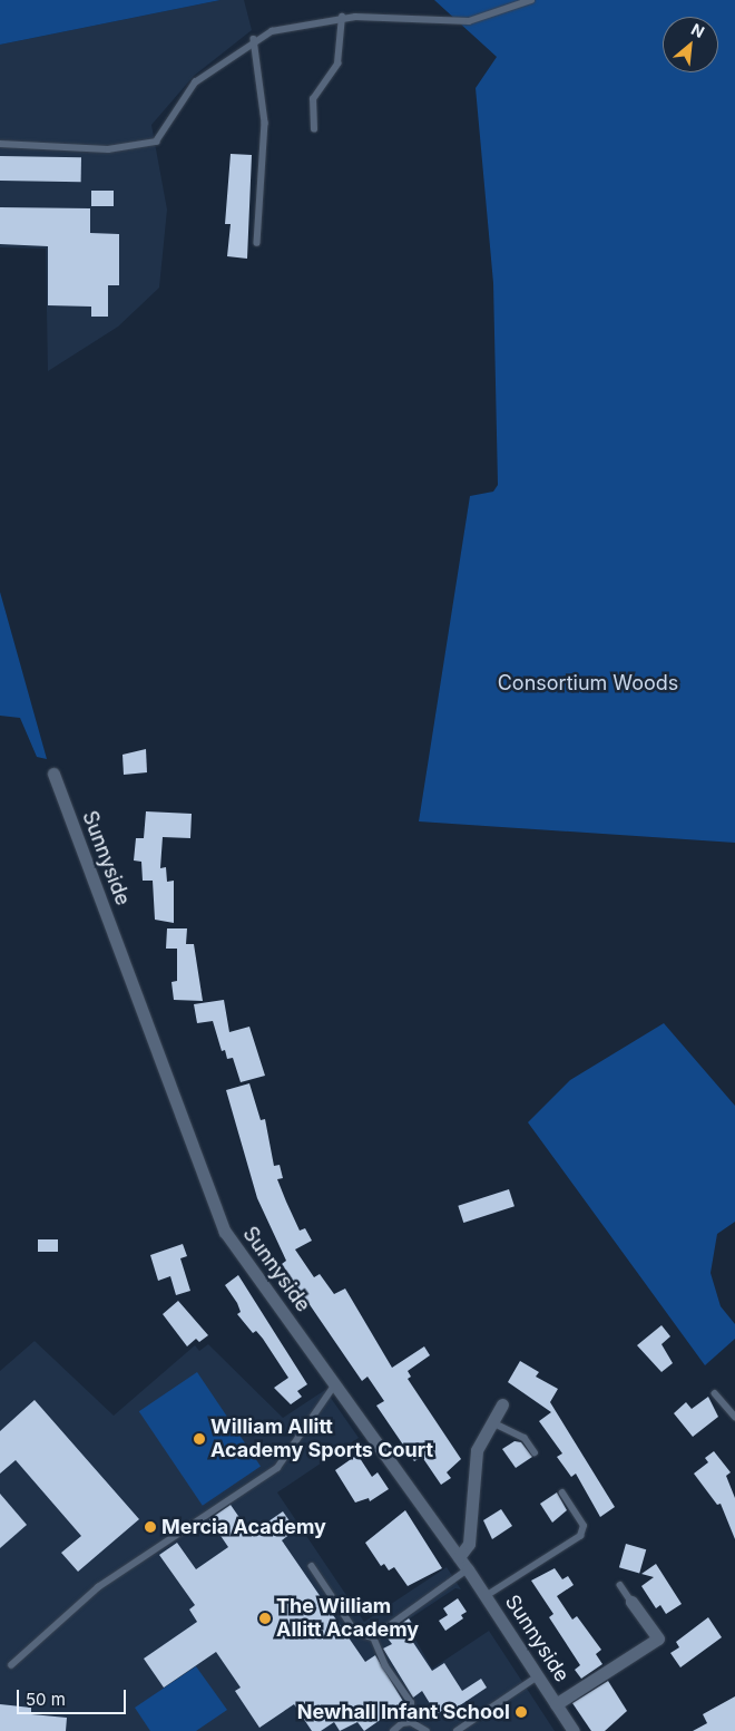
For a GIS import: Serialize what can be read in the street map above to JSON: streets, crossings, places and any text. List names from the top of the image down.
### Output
{
  "streets": {
    "street": ["Sunnyside"]
  },
  "parks": ["Consortium Woods"],
  "places": [
    "William Allitt Academy Sports Court",
    "Mercia Academy",
    "The William Allitt Academy",
    "Newhall Infant School"
  ],
  "scale_bar": "50 m",
  "north": "top right"
}
